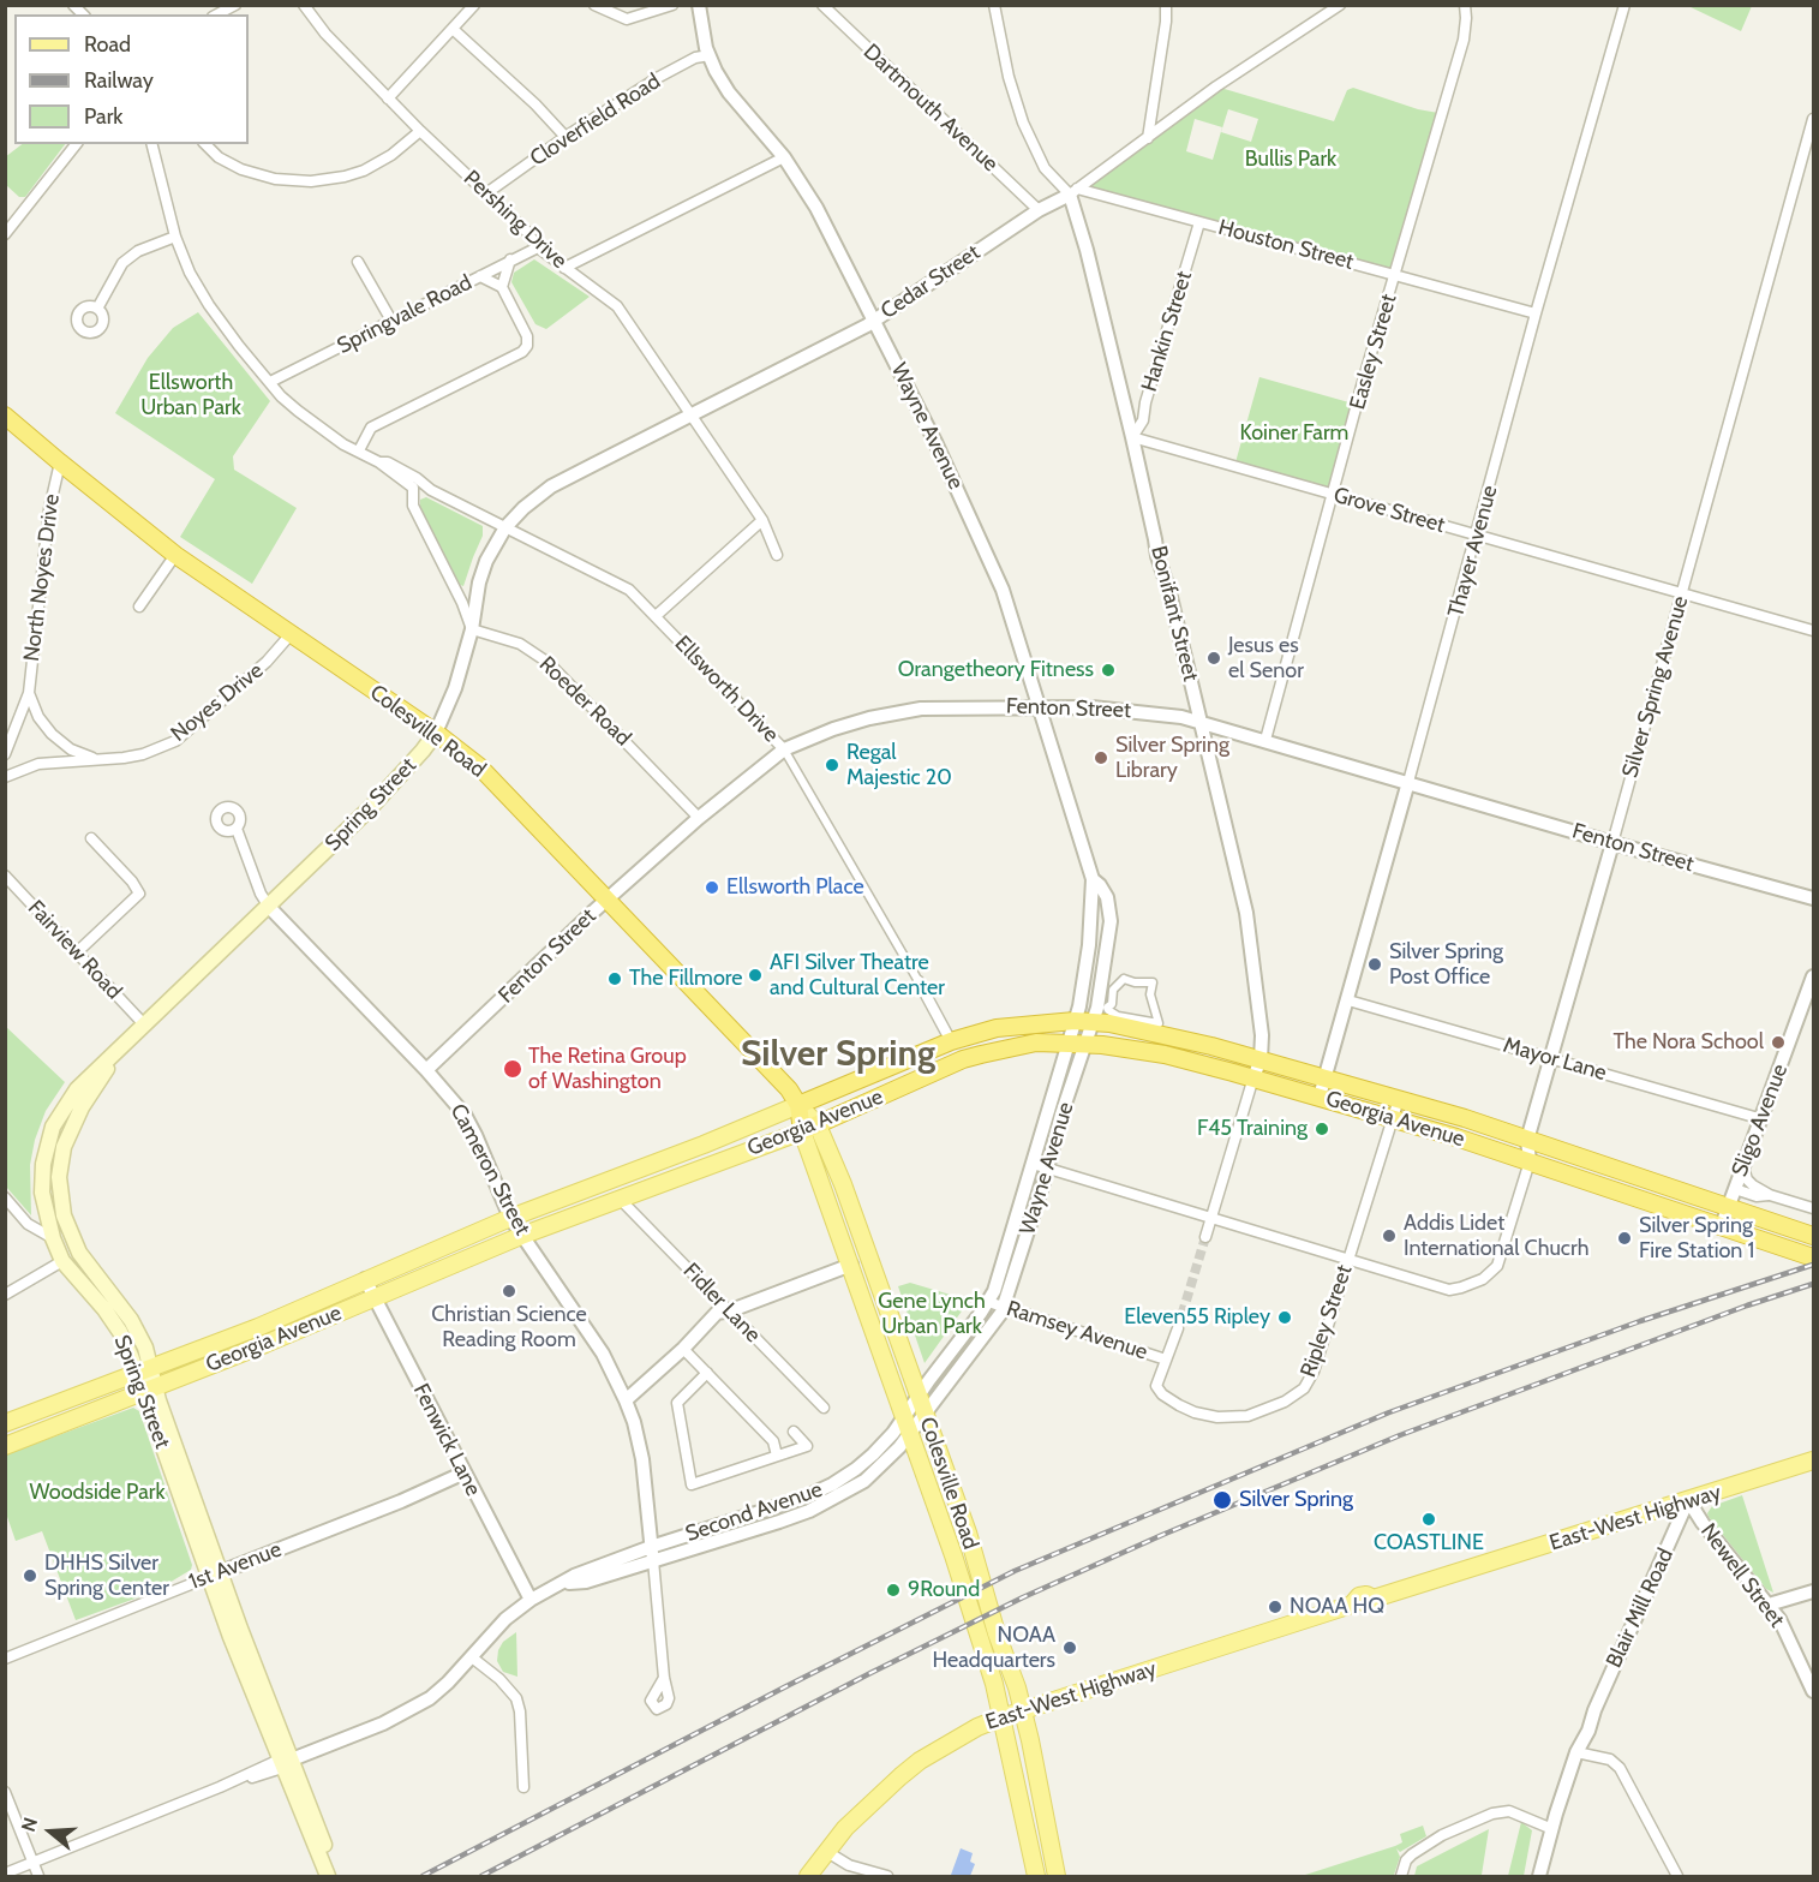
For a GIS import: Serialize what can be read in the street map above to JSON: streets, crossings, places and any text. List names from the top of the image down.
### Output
{
  "streets": {
    "highway": ["Colesville Road", "Georgia Avenue"],
    "main road": ["Spring Street", "East-West Highway"],
    "street": [
      "Dartmouth Avenue",
      "Cloverfield Road",
      "Pershing Drive",
      "Houston Street",
      "Cedar Street",
      "Springvale Road",
      "Hankin Street",
      "Easley Street",
      "Wayne Avenue",
      "Grove Street",
      "Thayer Avenue",
      "North Noyes Drive",
      "Bonifant Street",
      "Silver Spring Avenue",
      "Ellsworth Drive",
      "Roeder Road",
      "Noyes Drive",
      "Fenton Street",
      "Fairview Road",
      "Mayor Lane",
      "Sligo Avenue",
      "Cameron Street",
      "Fidler Lane",
      "Ripley Street",
      "Ramsey Avenue",
      "Fenwick Lane",
      "Second Avenue",
      "1st Avenue",
      "Newell Street",
      "Blair Mill Road"
    ]
  },
  "crossings": [
    ["Dartmouth Avenue", "Cedar Street"],
    ["Cloverfield Road", "Pershing Drive"],
    ["Cloverfield Road", "Wayne Avenue"],
    ["Pershing Drive", "Cedar Street"],
    ["Pershing Drive", "Springvale Road"],
    ["Houston Street", "Cedar Street"],
    ["Houston Street", "Hankin Street"],
    ["Houston Street", "Easley Street"],
    ["Houston Street", "Thayer Avenue"],
    ["Houston Street", "Bonifant Street"],
    ["Cedar Street", "Wayne Avenue"],
    ["Cedar Street", "Bonifant Street"],
    ["Cedar Street", "Ellsworth Drive"],
    ["Cedar Street", "Spring Street"],
    ["Springvale Road", "Ellsworth Drive"],
    ["Hankin Street", "Grove Street"],
    ["Hankin Street", "Bonifant Street"],
    ["Easley Street", "Grove Street"],
    ["Easley Street", "Fenton Street"],
    ["Wayne Avenue", "Fenton Street"],
    ["Wayne Avenue", "Colesville Road"],
    ["Wayne Avenue", "Georgia Avenue"],
    ["Wayne Avenue", "Ramsey Avenue"],
    ["Wayne Avenue", "Second Avenue"],
    ["Grove Street", "Thayer Avenue"],
    ["Grove Street", "Bonifant Street"],
    ["Grove Street", "Silver Spring Avenue"],
    ["Thayer Avenue", "Fenton Street"],
    ["Thayer Avenue", "Mayor Lane"],
    ["Thayer Avenue", "Georgia Avenue"],
    ["North Noyes Drive", "Noyes Drive"],
    ["North Noyes Drive", "Colesville Road"],
    ["Bonifant Street", "Fenton Street"],
    ["Bonifant Street", "Georgia Avenue"],
    ["Silver Spring Avenue", "Fenton Street"],
    ["Silver Spring Avenue", "Mayor Lane"],
    ["Silver Spring Avenue", "Georgia Avenue"],
    ["Silver Spring Avenue", "Ripley Street"],
    ["Ellsworth Drive", "Roeder Road"],
    ["Ellsworth Drive", "Fenton Street"],
    ["Ellsworth Drive", "Spring Street"],
    ["Ellsworth Drive", "Georgia Avenue"],
    ["Roeder Road", "Fenton Street"],
    ["Roeder Road", "Spring Street"],
    ["Noyes Drive", "Colesville Road"],
    ["Fenton Street", "Colesville Road"],
    ["Fenton Street", "Cameron Street"],
    ["Colesville Road", "Spring Street"],
    ["Colesville Road", "Georgia Avenue"],
    ["Colesville Road", "Second Avenue"],
    ["Colesville Road", "East-West Highway"],
    ["Spring Street", "Fairview Road"],
    ["Spring Street", "Georgia Avenue"],
    ["Spring Street", "Cameron Street"],
    ["Spring Street", "Second Avenue"],
    ["Spring Street", "1st Avenue"],
    ["Mayor Lane", "Sligo Avenue"],
    ["Georgia Avenue", "Sligo Avenue"],
    ["Georgia Avenue", "Cameron Street"],
    ["Georgia Avenue", "Fidler Lane"],
    ["Georgia Avenue", "Ripley Street"],
    ["Georgia Avenue", "Fenwick Lane"],
    ["Cameron Street", "Second Avenue"],
    ["Ripley Street", "Ramsey Avenue"],
    ["Fenwick Lane", "Second Avenue"],
    ["Fenwick Lane", "1st Avenue"],
    ["East-West Highway", "Newell Street"],
    ["East-West Highway", "Blair Mill Road"],
    ["Newell Street", "Blair Mill Road"]
  ],
  "districts": ["Silver Spring"],
  "parks": [
    "Bullis Park",
    "Ellsworth Urban Park",
    "Koiner Farm",
    "Gene Lynch Urban Park",
    "Woodside Park"
  ],
  "places": [
    "Jesus es el Senor",
    "Orangetheory Fitness",
    "Silver Spring Library",
    "Regal Majestic 20",
    "Ellsworth Place",
    "Silver Spring Post Office",
    "AFI Silver Theatre and Cultural Center",
    "The Fillmore",
    "The Nora School",
    "The Retina Group of Washington",
    "F45 Training",
    "Addis Lidet International Chucrh",
    "Silver Spring Fire Station 1",
    "Christian Science Reading Room",
    "Eleven55 Ripley",
    "Silver Spring",
    "COASTLINE",
    "DHHS Silver Spring Center",
    "9Round",
    "NOAA HQ",
    "NOAA Headquarters"
  ],
  "legend": ["Road", "Railway", "Park"],
  "north": "left"
}
